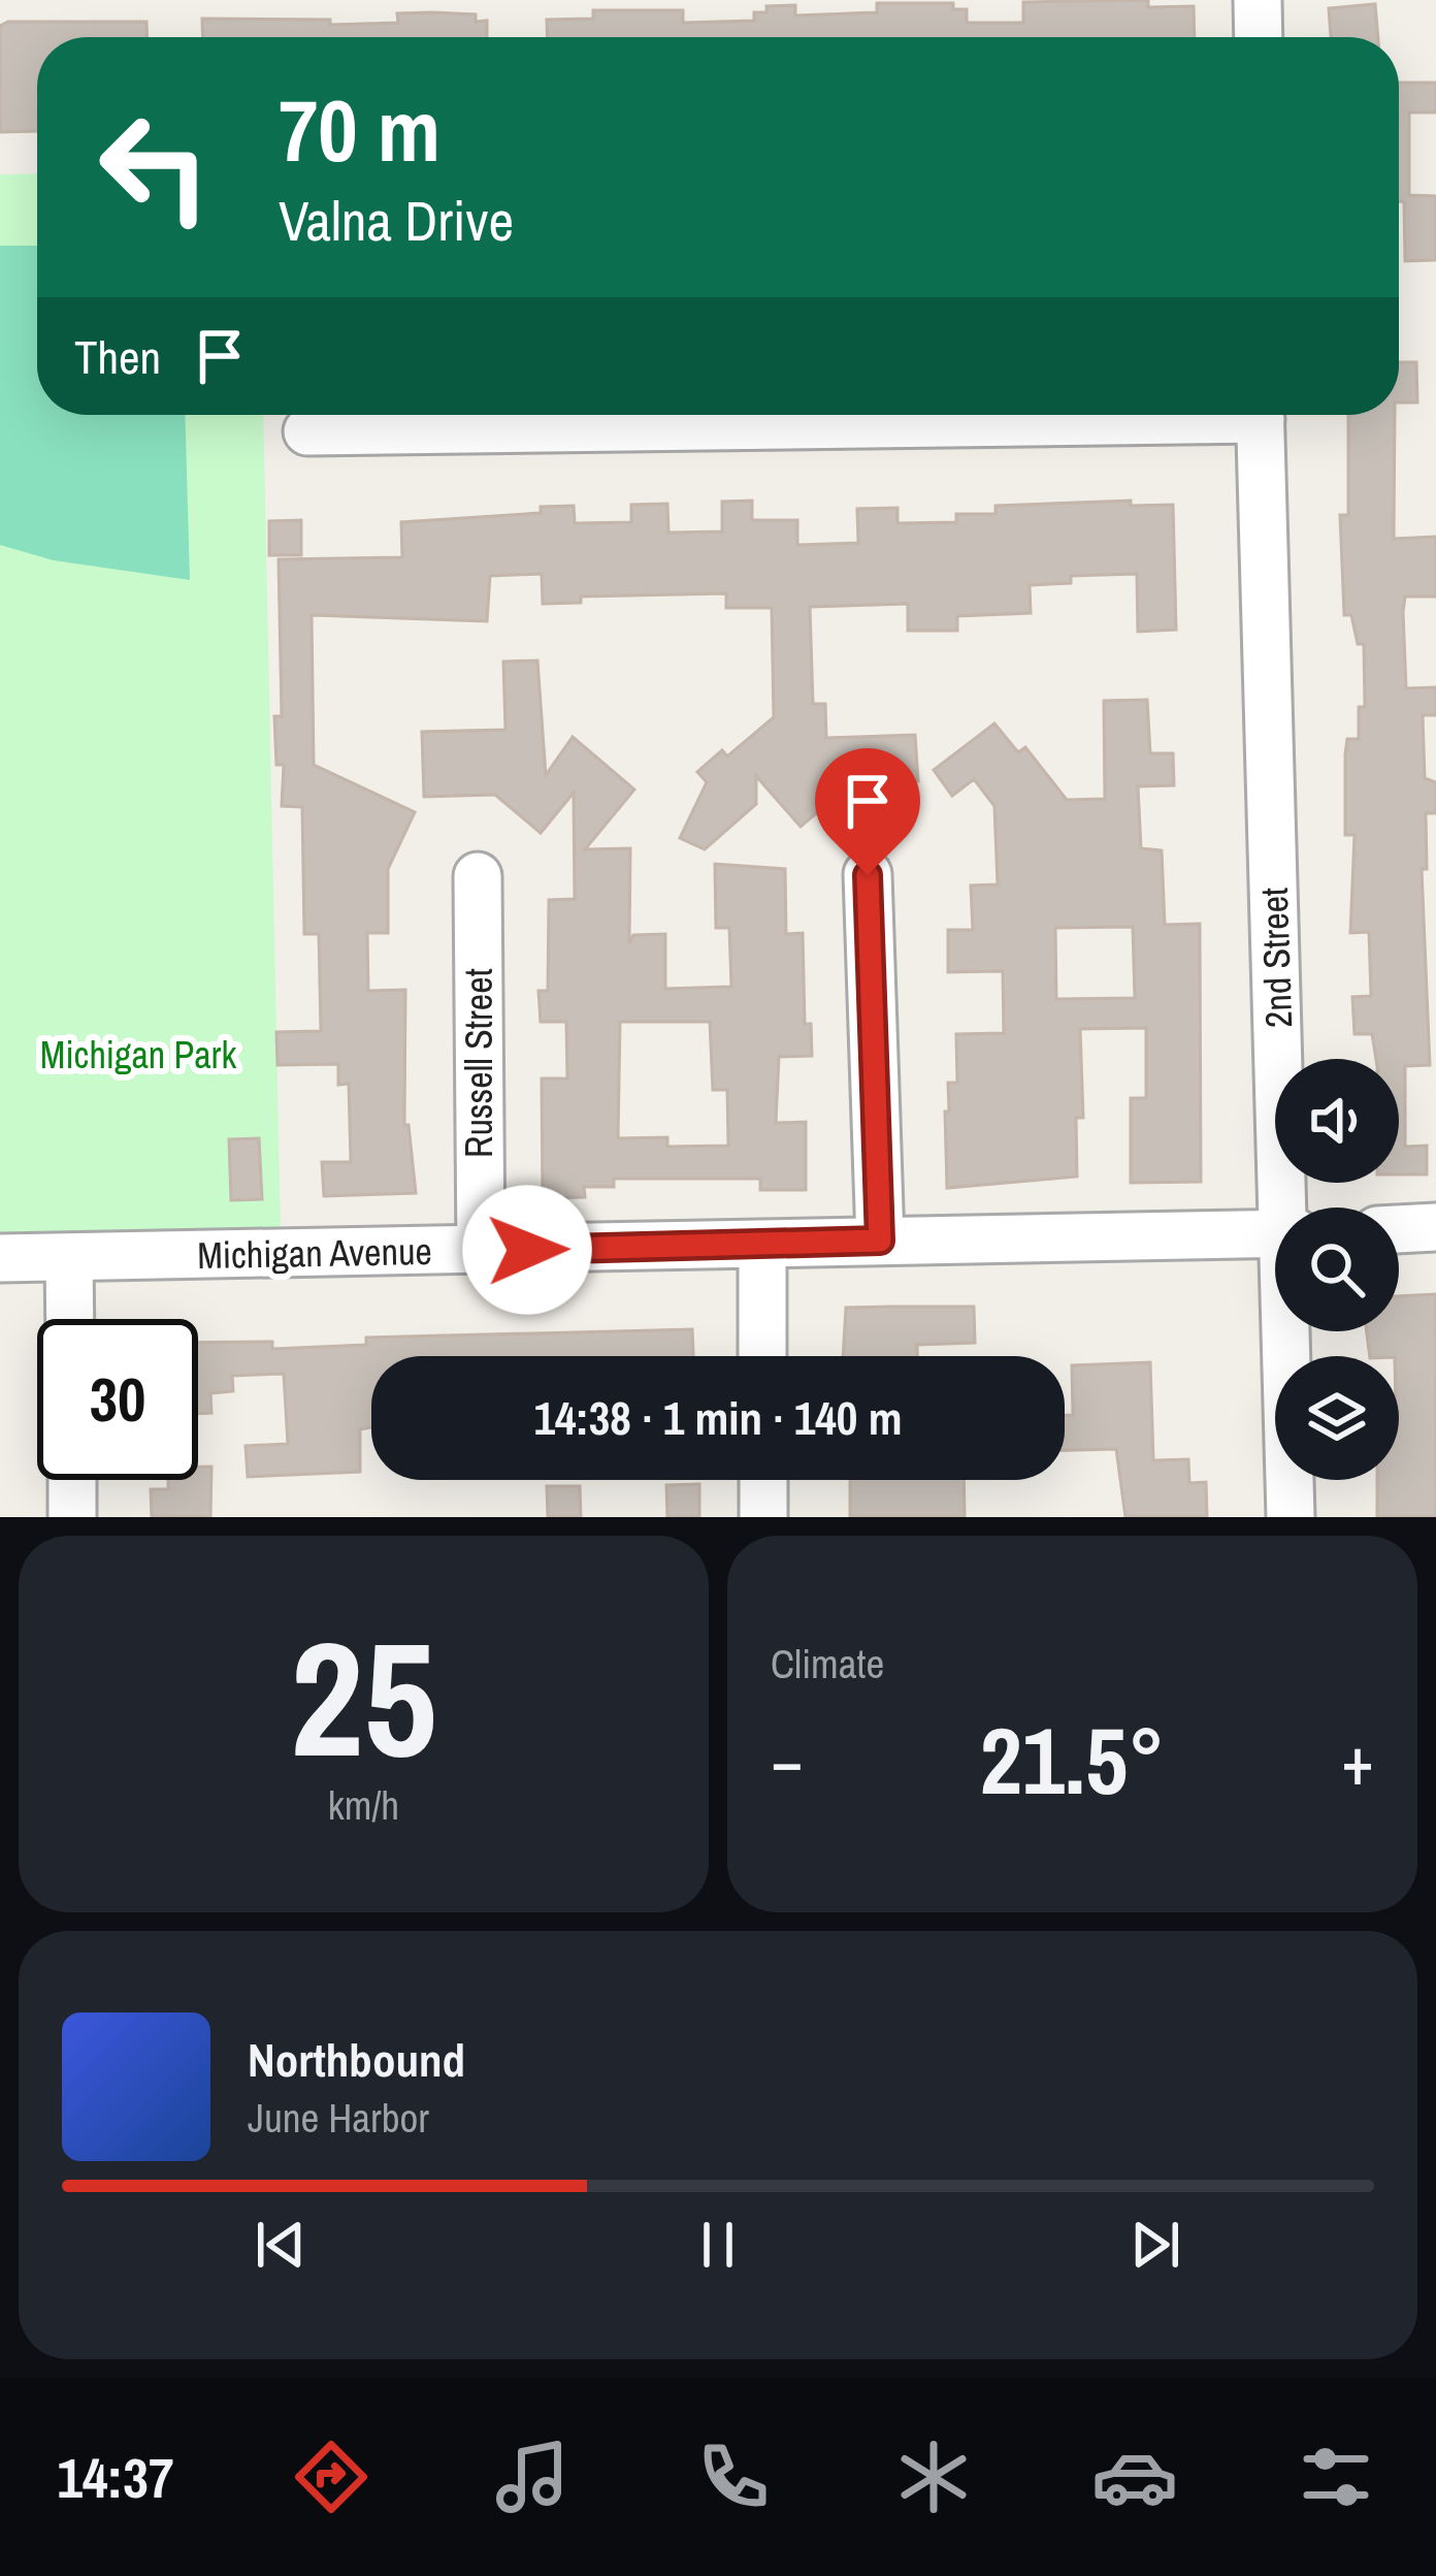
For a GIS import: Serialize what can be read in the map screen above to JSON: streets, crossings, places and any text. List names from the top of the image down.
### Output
{
  "streets": {
    "street": ["2nd Street", "Russell Street", "Michigan Avenue"]
  },
  "crossings": [
    ["Russell Street", "Michigan Avenue"]
  ],
  "parks": ["Michigan Park"],
  "page": {
    "turn": ["70 m", "Valna Drive"],
    "then": "Then",
    "limit": "30",
    "trip": "14:38 · 1 min · 140 m",
    "tile": [
      ["25", "km/h"],
      "Climate"
    ],
    "heat": ["−", "21.5°", "+"],
    "song": ["Northbound", "June Harbor"],
    "tabs": "14:37"
  }
}
